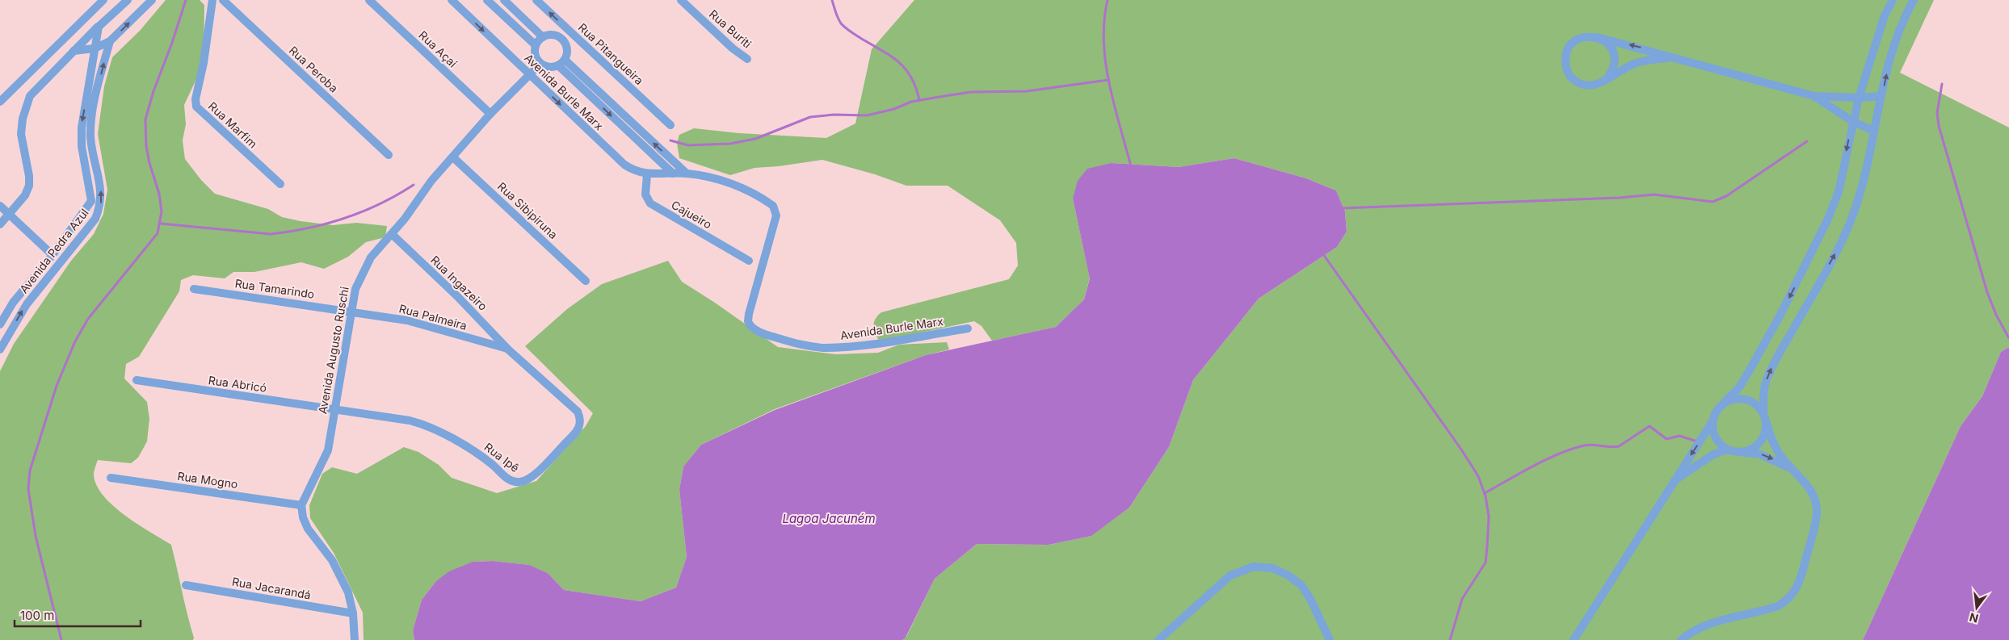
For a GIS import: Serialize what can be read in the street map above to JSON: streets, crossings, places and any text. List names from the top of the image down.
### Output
{
  "streets": {
    "street": [
      "Rua Buriti",
      "Rua Açaí",
      "Rua Pitangueira",
      "Rua Peroba",
      "Avenida Burle Marx",
      "Rua Marfim",
      "Rua Sibipiruna",
      "Cajueiro",
      "Avenida Pedra Azul",
      "Rua Ingazeiro",
      "Rua Tamarindo",
      "Rua Palmeira",
      "Avenida Augusto Ruschi",
      "Rua Abricó",
      "Rua Ipê",
      "Rua Mogno",
      "Rua Jacarandá"
    ]
  },
  "crossings": [
    ["Rua Açaí", "Avenida Augusto Ruschi"],
    ["Avenida Burle Marx", "Cajueiro"],
    ["Avenida Burle Marx", "Avenida Augusto Ruschi"],
    ["Rua Sibipiruna", "Avenida Augusto Ruschi"],
    ["Rua Ingazeiro", "Rua Palmeira"],
    ["Rua Ingazeiro", "Avenida Augusto Ruschi"],
    ["Rua Ingazeiro", "Rua Ipê"],
    ["Rua Tamarindo", "Rua Palmeira"],
    ["Rua Tamarindo", "Avenida Augusto Ruschi"],
    ["Rua Palmeira", "Avenida Augusto Ruschi"],
    ["Rua Palmeira", "Rua Ipê"],
    ["Avenida Augusto Ruschi", "Rua Abricó"],
    ["Avenida Augusto Ruschi", "Rua Ipê"],
    ["Avenida Augusto Ruschi", "Rua Mogno"],
    ["Rua Abricó", "Rua Ipê"]
  ],
  "water": ["Lagoa Jacuném"],
  "scale_bar": "100 m",
  "north": "bottom"
}
